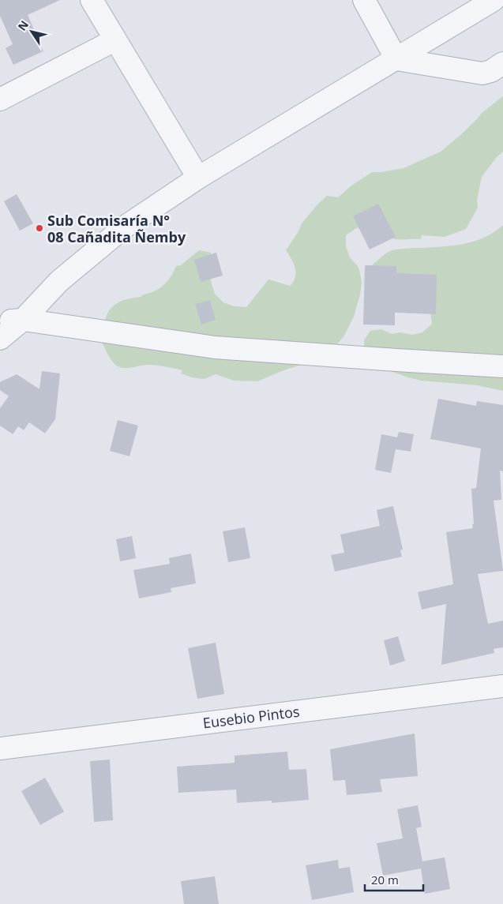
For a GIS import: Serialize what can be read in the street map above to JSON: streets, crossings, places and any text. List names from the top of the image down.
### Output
{
  "streets": {
    "street": ["Eusebio Pintos"]
  },
  "places": ["Sub Comisaría N° 08 Cañadita Ñemby"],
  "scale_bar": "20 m",
  "north": "top left"
}
